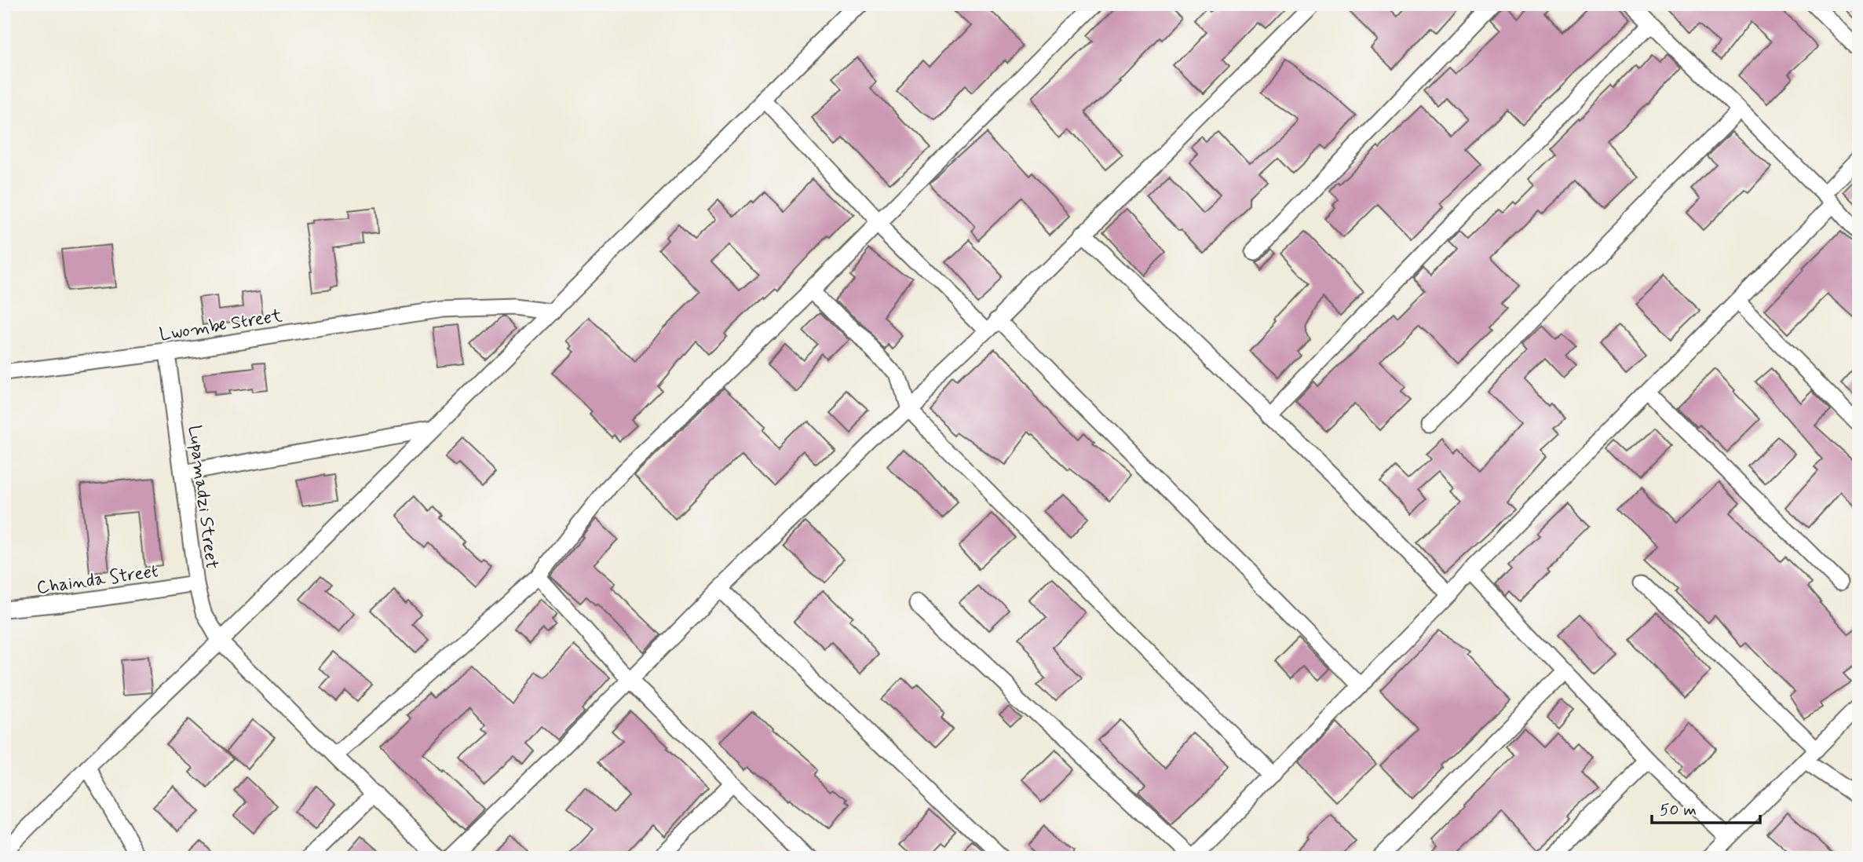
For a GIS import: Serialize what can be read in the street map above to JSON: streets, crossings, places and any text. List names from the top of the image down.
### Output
{
  "streets": {
    "street": ["Lwombe Street", "Lupamadzi Street", "Chainda Street"]
  },
  "crossings": [
    ["Lwombe Street", "Lupamadzi Street"],
    ["Lupamadzi Street", "Chainda Street"]
  ],
  "scale_bar": "50 m"
}
